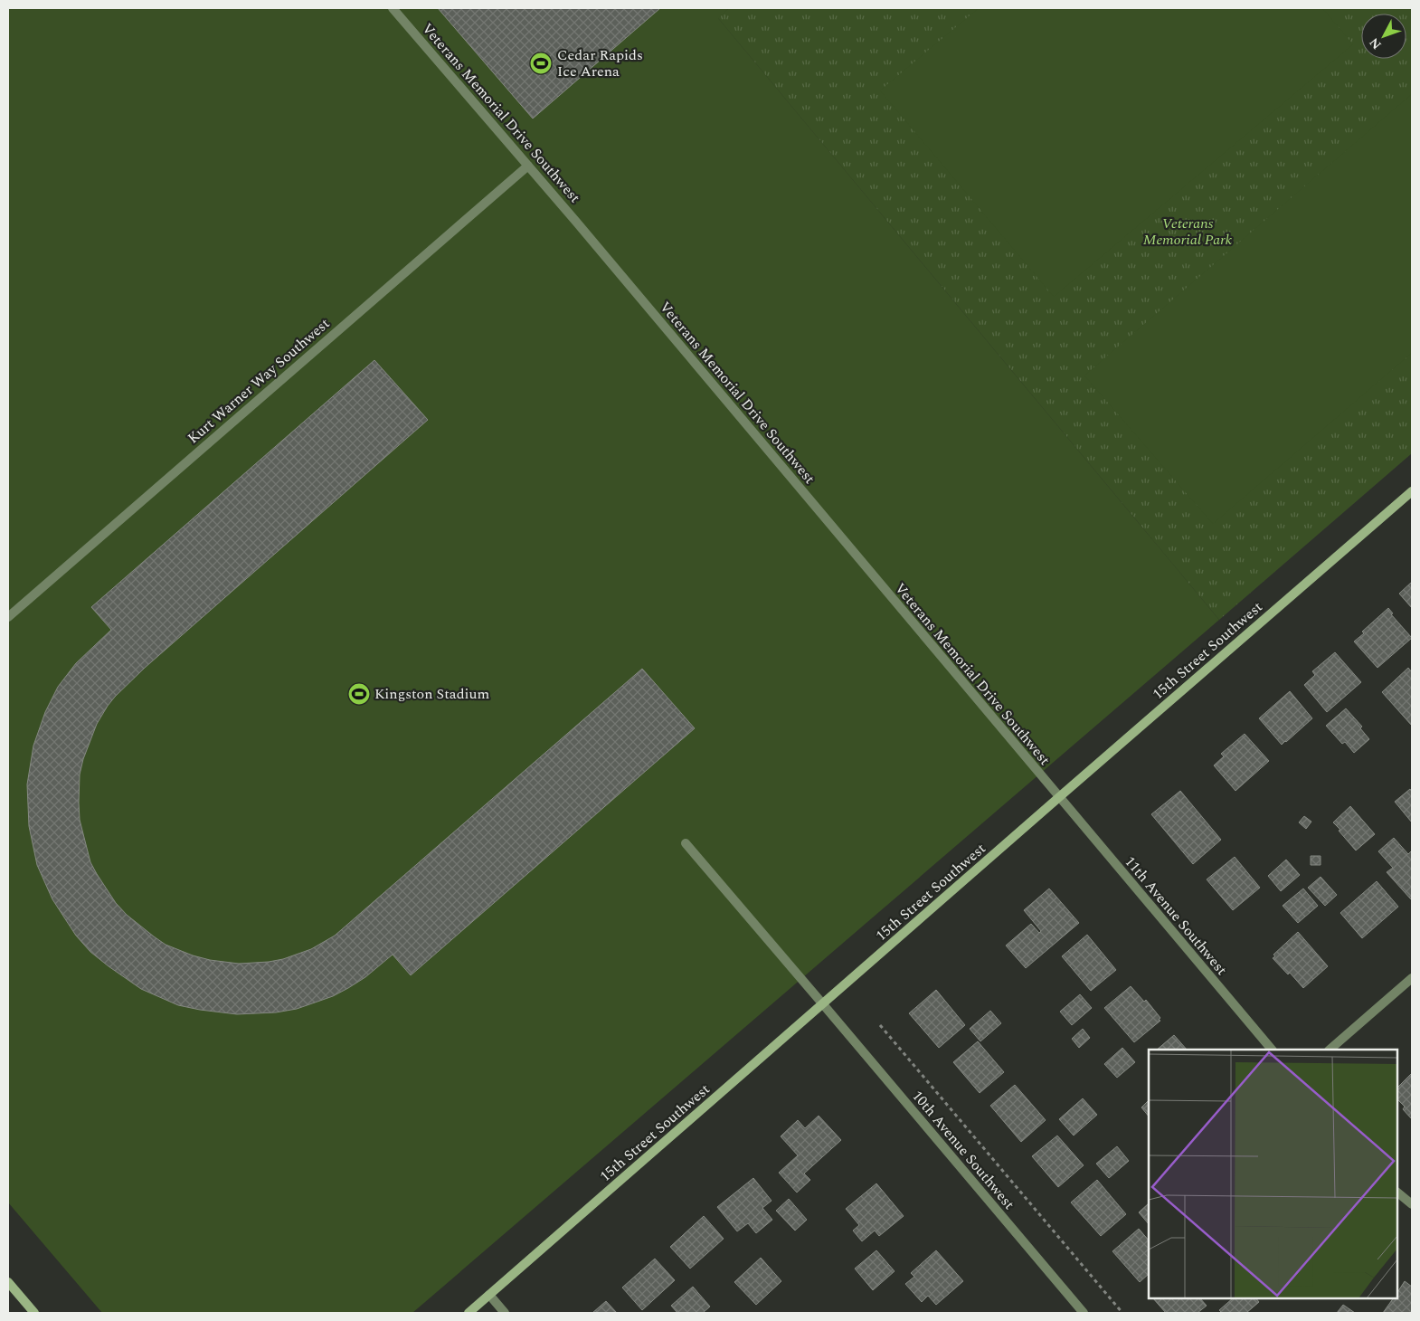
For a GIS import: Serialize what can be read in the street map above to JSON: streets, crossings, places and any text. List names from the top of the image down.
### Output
{
  "streets": {
    "street": [
      "Veterans Memorial Drive Southwest",
      "Kurt Warner Way Southwest",
      "15th Street Southwest",
      "11th Avenue Southwest",
      "10th Avenue Southwest"
    ]
  },
  "crossings": [
    ["Veterans Memorial Drive Southwest", "Kurt Warner Way Southwest"],
    ["Veterans Memorial Drive Southwest", "15th Street Southwest"],
    ["Veterans Memorial Drive Southwest", "11th Avenue Southwest"],
    ["15th Street Southwest", "11th Avenue Southwest"],
    ["15th Street Southwest", "10th Avenue Southwest"]
  ],
  "parks": ["Veterans Memorial Park"],
  "places": {
    "sports": ["Cedar Rapids Ice Arena", "Kingston Stadium"]
  },
  "north": "bottom left"
}
